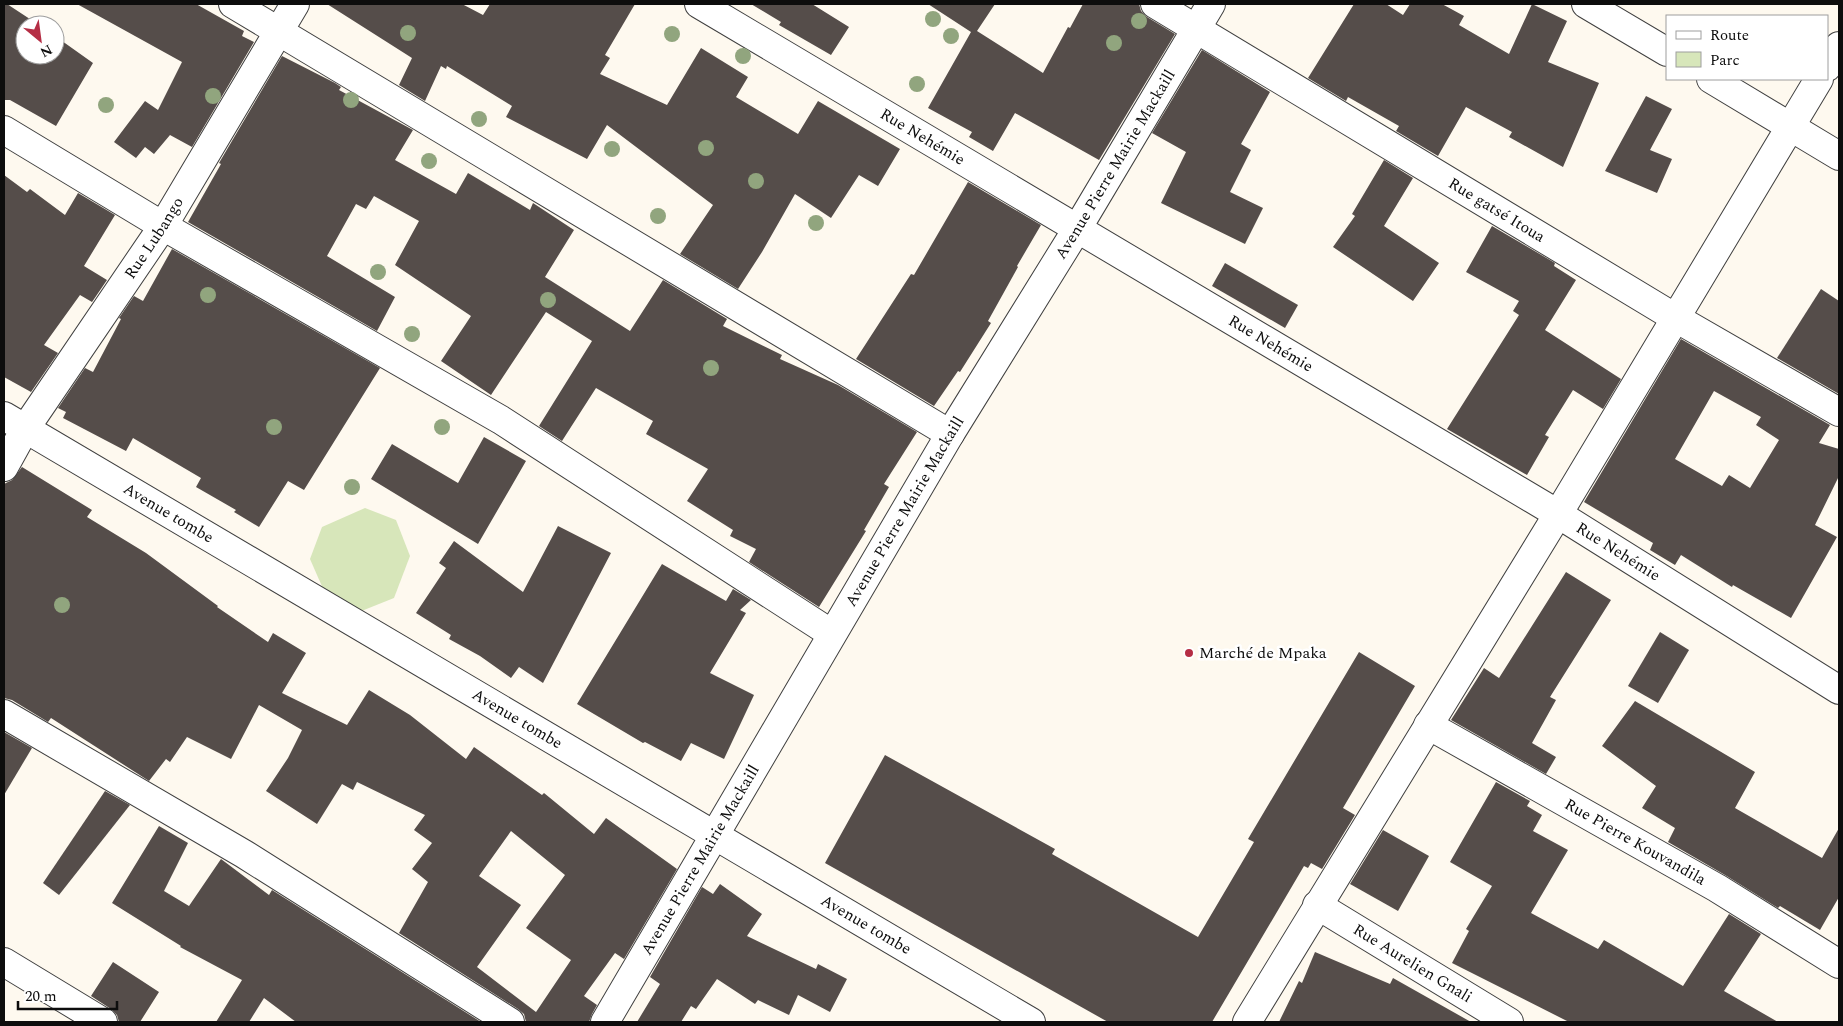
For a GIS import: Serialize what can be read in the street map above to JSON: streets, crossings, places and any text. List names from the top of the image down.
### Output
{
  "streets": {
    "street": [
      "Rue Nehémie",
      "Avenue Pierre Mairie Mackaill",
      "Rue gatsé Itoua",
      "Rue Lubango",
      "Avenue tombe",
      "Rue Pierre Kouvandila",
      "Rue Aurelien Gnali"
    ]
  },
  "crossings": [
    ["Rue Nehémie", "Avenue Pierre Mairie Mackaill"],
    ["Avenue Pierre Mairie Mackaill", "Rue gatsé Itoua"],
    ["Avenue Pierre Mairie Mackaill", "Avenue tombe"],
    ["Rue Lubango", "Avenue tombe"]
  ],
  "places": ["Marché de Mpaka"],
  "legend": ["Route", "Parc"],
  "scale_bar": "20 m",
  "north": "bottom right"
}
